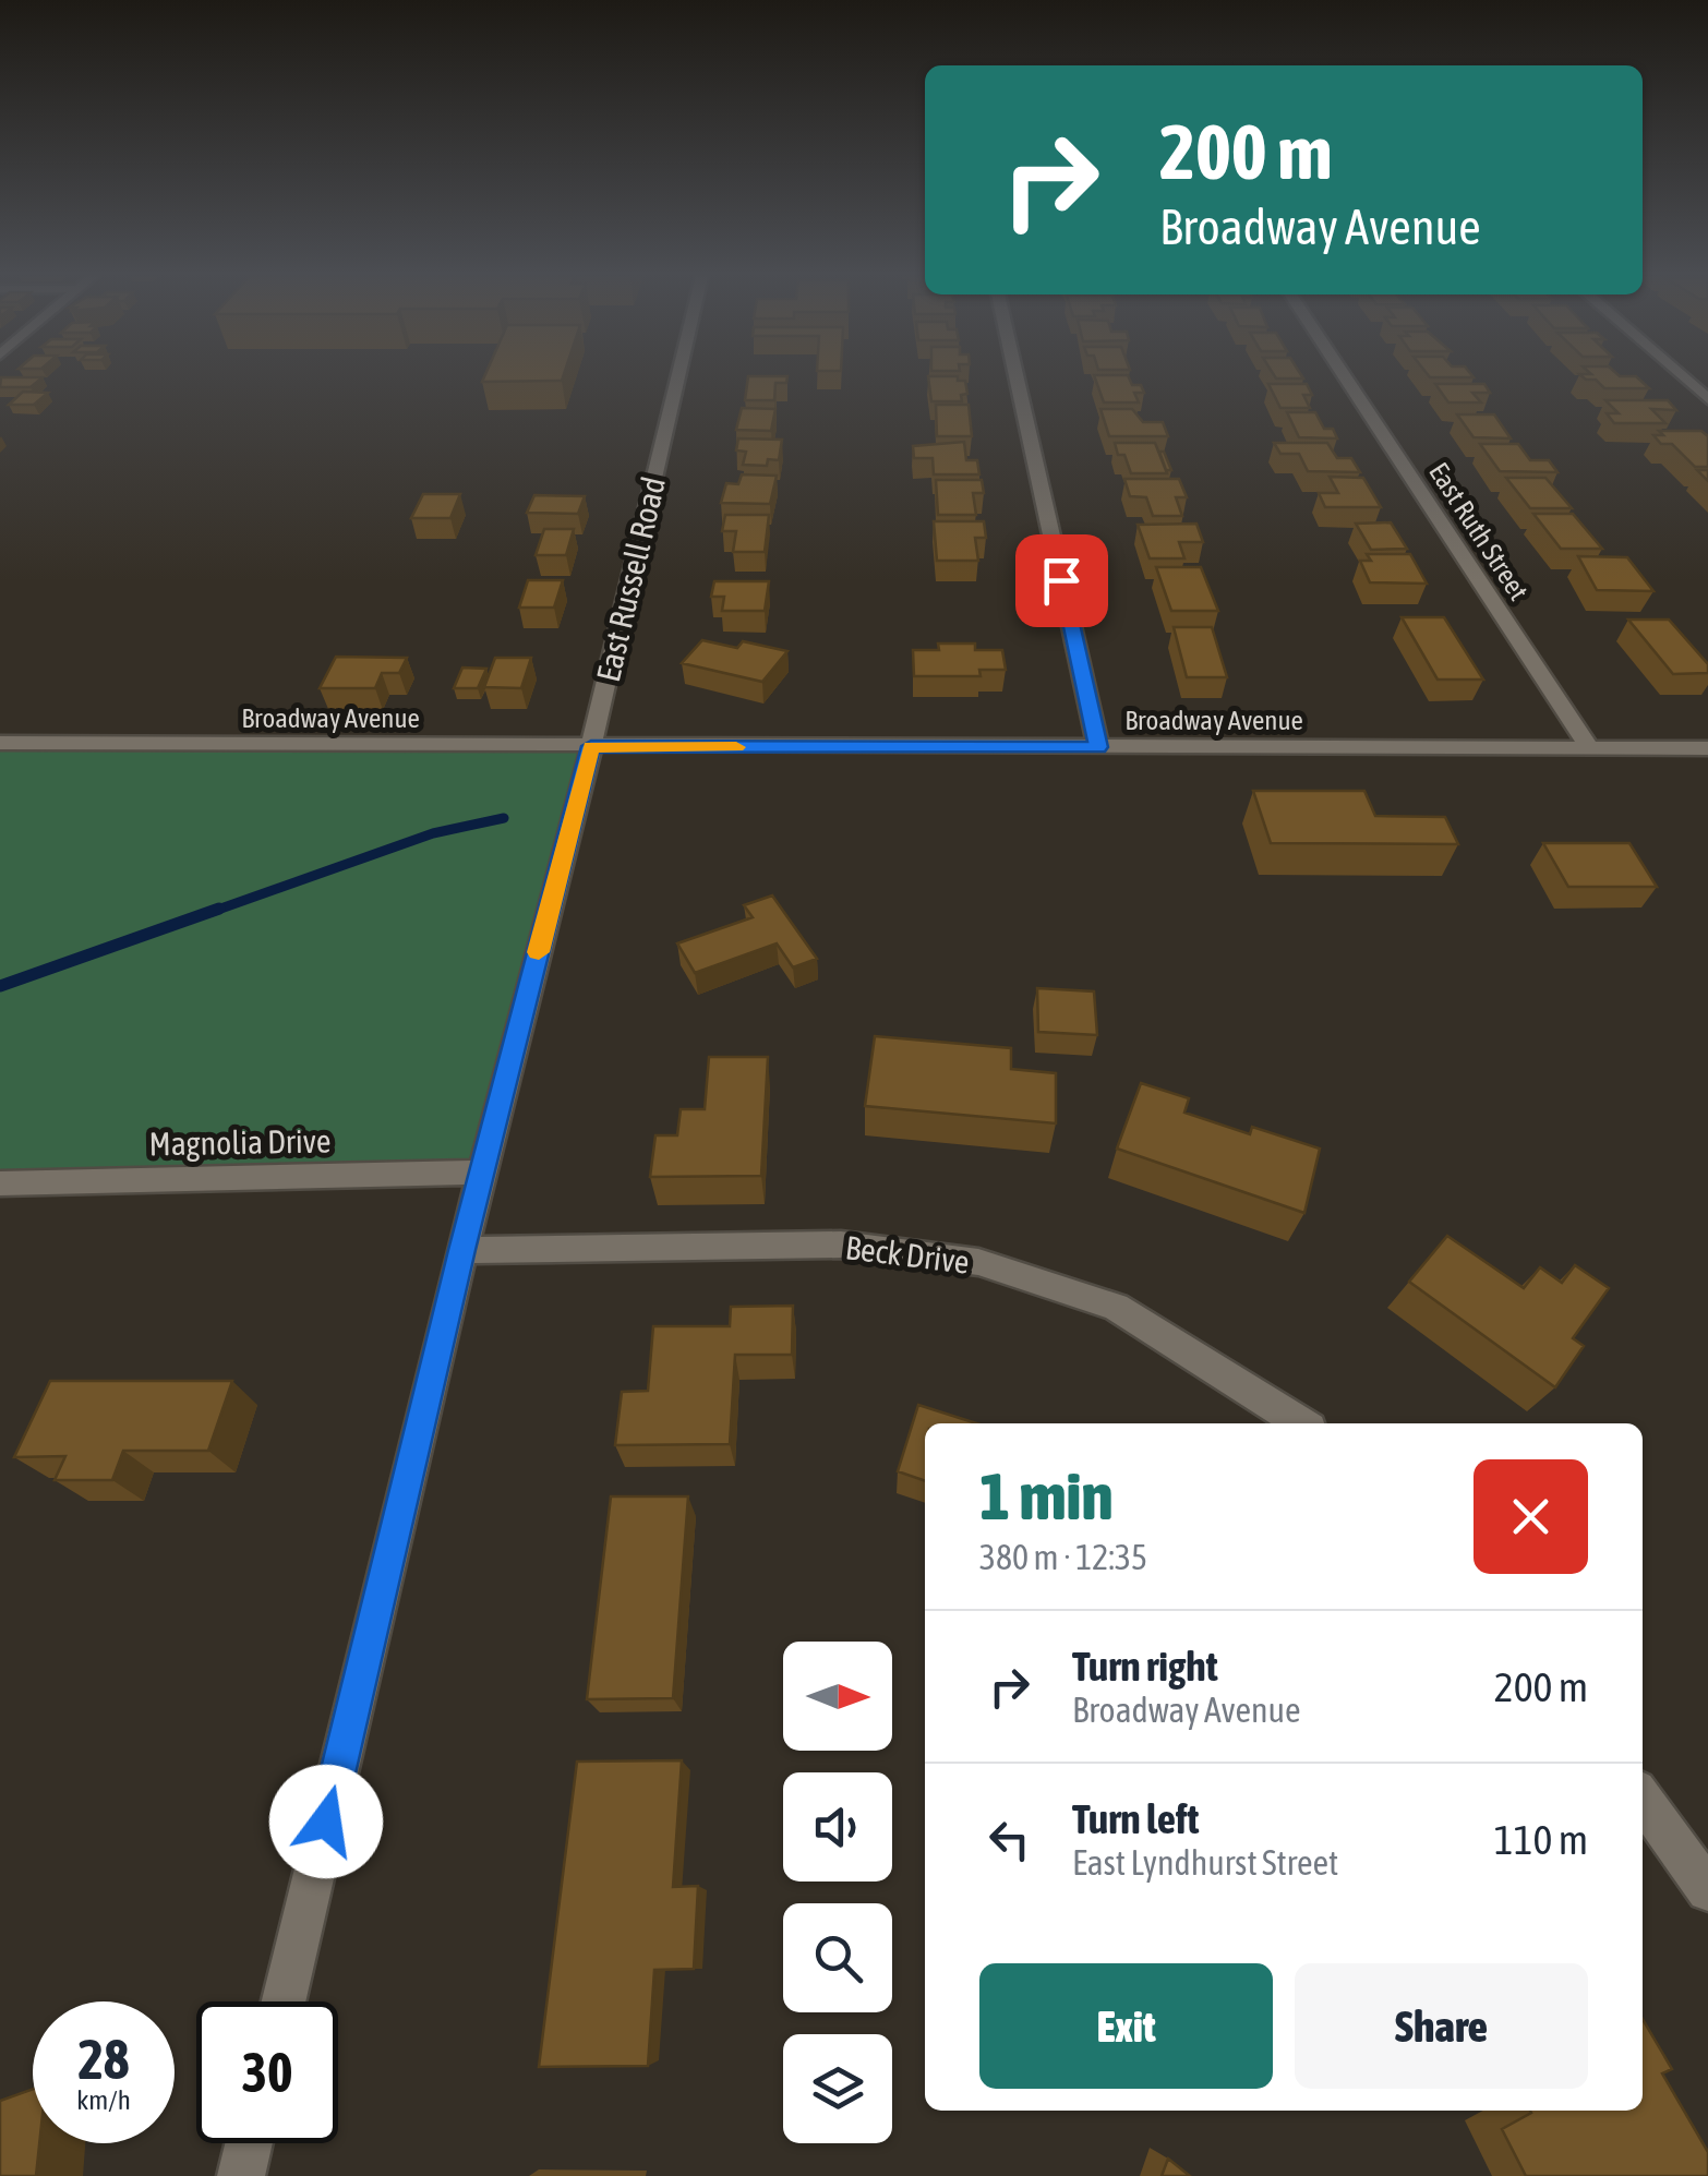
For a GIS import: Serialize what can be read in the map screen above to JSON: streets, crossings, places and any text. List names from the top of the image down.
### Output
{
  "streets": {
    "street": [
      "East Ruth Street",
      "East Russell Road",
      "Broadway Avenue",
      "Magnolia Drive",
      "Beck Drive"
    ]
  },
  "crossings": [
    ["East Ruth Street", "Broadway Avenue"],
    ["East Russell Road", "Broadway Avenue"],
    ["East Russell Road", "Magnolia Drive"],
    ["East Russell Road", "Beck Drive"]
  ],
  "north": "right",
  "page": {
    "turn": ["200 m", "Broadway Avenue"],
    "heading": ["1 min", "380 m · 12:35"],
    "list": [
      {
        "name": "Turn right",
        "note": "Broadway Avenue",
        "value": "200 m"
      },
      {
        "name": "Turn left",
        "note": "East Lyndhurst Street",
        "value": "110 m"
      }
    ],
    "buttons": ["Exit", "Share"],
    "speed": "28 km/h",
    "limit": "30"
  }
}
